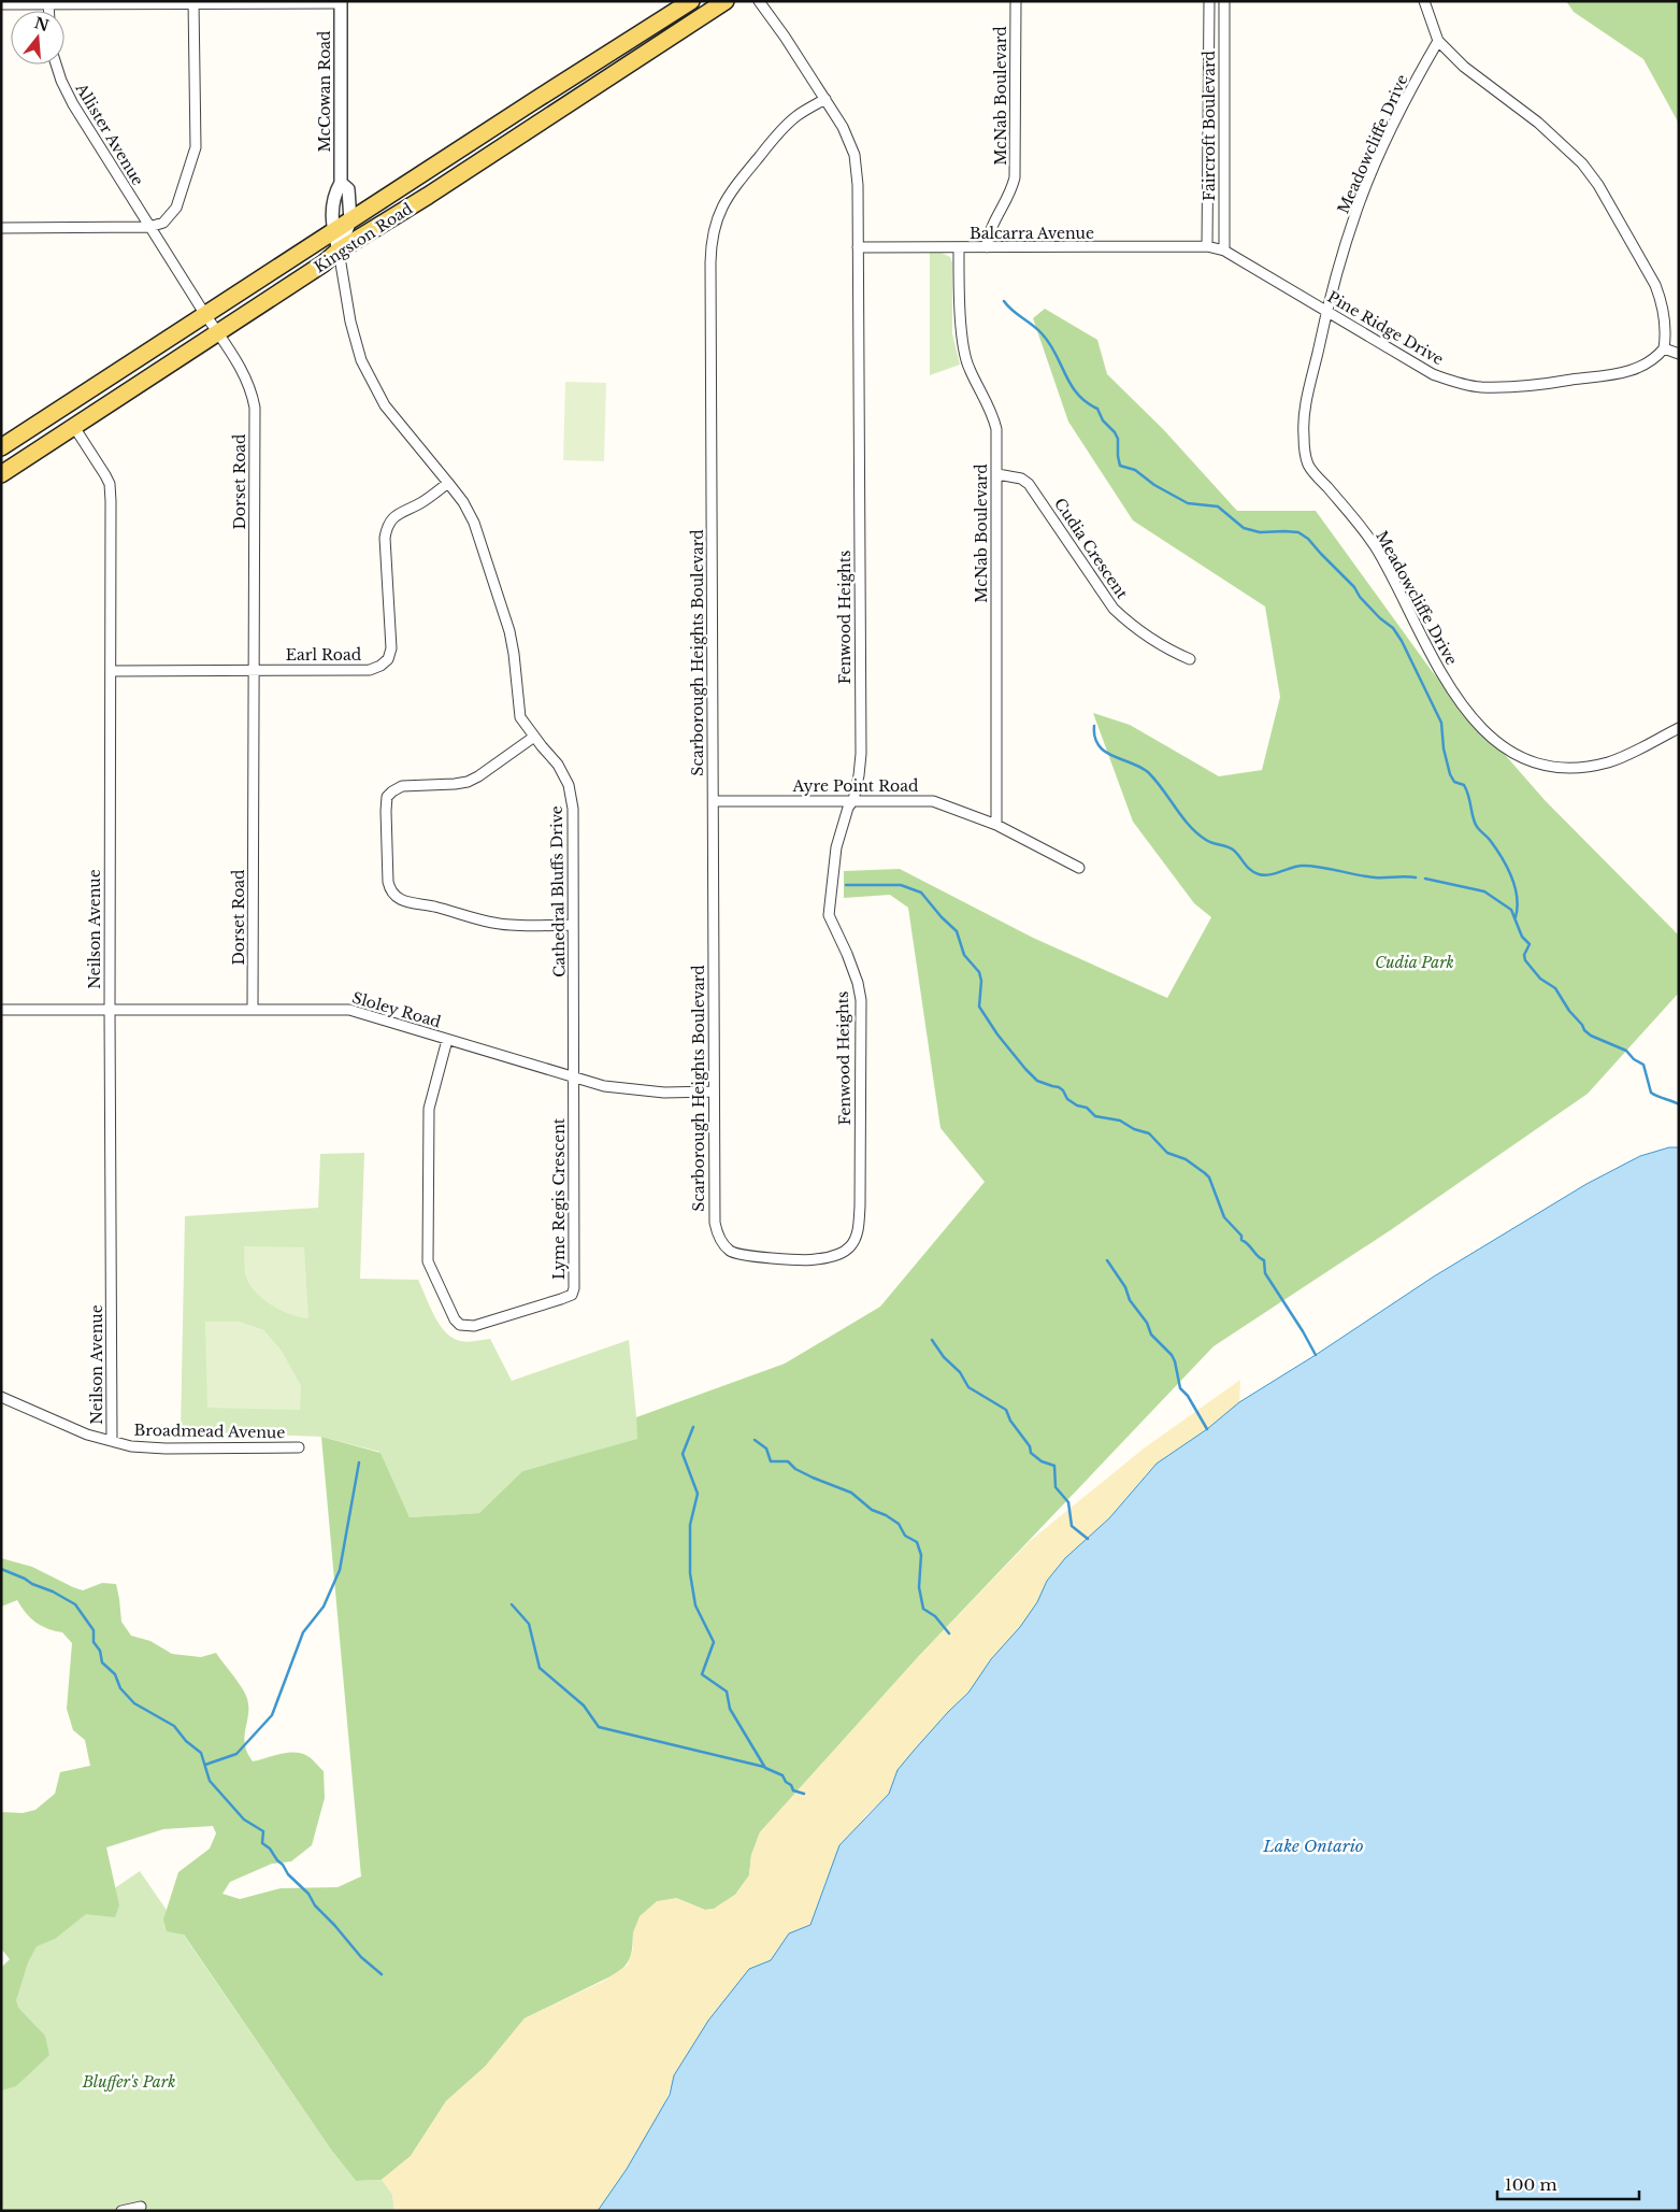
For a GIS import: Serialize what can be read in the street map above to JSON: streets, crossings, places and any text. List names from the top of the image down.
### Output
{
  "streets": {
    "main road": ["Kingston Road"],
    "street": [
      "McCowan Road",
      "McNab Boulevard",
      "Faircroft Boulevard",
      "Allister Avenue",
      "Meadowcliffe Drive",
      "Balcarra Avenue",
      "Pine Ridge Drive",
      "Dorset Road",
      "Cudia Crescent",
      "Fenwood Heights",
      "Scarborough Heights Boulevard",
      "Earl Road",
      "Ayre Point Road",
      "Cathedral Bluffs Drive",
      "Neilson Avenue",
      "Sloley Road",
      "Lyme Regis Crescent",
      "Broadmead Avenue"
    ]
  },
  "crossings": [
    ["McCowan Road", "Kingston Road"],
    ["McCowan Road", "Cathedral Bluffs Drive"],
    ["McNab Boulevard", "Balcarra Avenue"],
    ["McNab Boulevard", "Cudia Crescent"],
    ["McNab Boulevard", "Ayre Point Road"],
    ["Faircroft Boulevard", "Balcarra Avenue"],
    ["Faircroft Boulevard", "Pine Ridge Drive"],
    ["Allister Avenue", "Dorset Road"],
    ["Meadowcliffe Drive", "Pine Ridge Drive"],
    ["Balcarra Avenue", "Pine Ridge Drive"],
    ["Balcarra Avenue", "Fenwood Heights"],
    ["Kingston Road", "Dorset Road"],
    ["Kingston Road", "Cathedral Bluffs Drive"],
    ["Kingston Road", "Neilson Avenue"],
    ["Dorset Road", "Earl Road"],
    ["Dorset Road", "Sloley Road"],
    ["Fenwood Heights", "Scarborough Heights Boulevard"],
    ["Fenwood Heights", "Ayre Point Road"],
    ["Scarborough Heights Boulevard", "Ayre Point Road"],
    ["Scarborough Heights Boulevard", "Sloley Road"],
    ["Earl Road", "Cathedral Bluffs Drive"],
    ["Earl Road", "Neilson Avenue"],
    ["Cathedral Bluffs Drive", "Sloley Road"],
    ["Cathedral Bluffs Drive", "Lyme Regis Crescent"],
    ["Neilson Avenue", "Sloley Road"],
    ["Neilson Avenue", "Broadmead Avenue"],
    ["Sloley Road", "Lyme Regis Crescent"]
  ],
  "water": ["Lake Ontario"],
  "parks": ["Cudia Park", "Bluffer's Park"],
  "scale_bar": "100 m",
  "north": "top"
}
